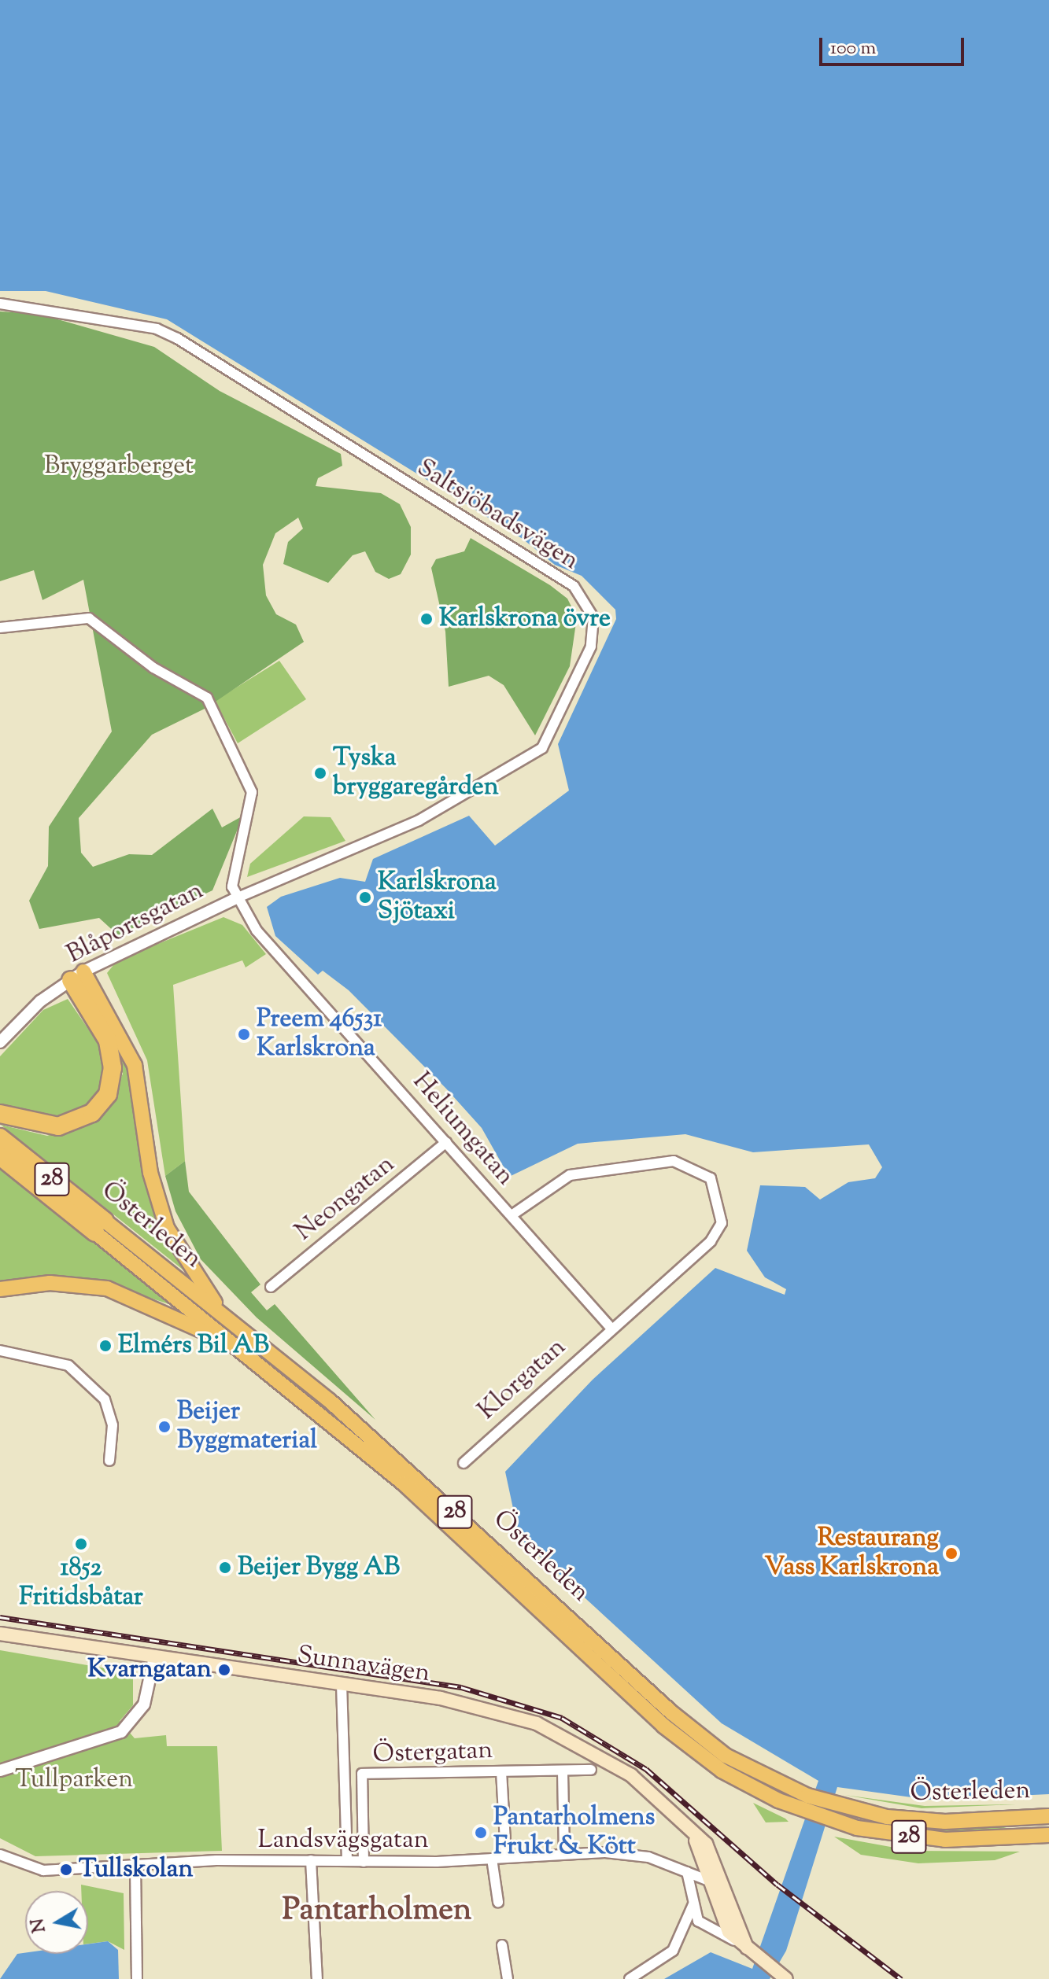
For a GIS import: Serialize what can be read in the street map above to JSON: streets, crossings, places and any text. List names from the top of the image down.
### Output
{
  "streets": {
    "highway": ["28", "Österleden"],
    "main road": ["Sunnavägen"],
    "street": [
      "Saltsjöbadsvägen",
      "Blåportsgatan",
      "Heliumgatan",
      "Neongatan",
      "Klorgatan",
      "Östergatan",
      "Landsvägsgatan"
    ]
  },
  "crossings": [
    ["Saltsjöbadsvägen", "Blåportsgatan"],
    ["Saltsjöbadsvägen", "Heliumgatan"],
    ["Blåportsgatan", "Heliumgatan"],
    ["Heliumgatan", "Neongatan"],
    ["Heliumgatan", "Klorgatan"],
    ["Sunnavägen", "Landsvägsgatan"],
    ["Östergatan", "Landsvägsgatan"]
  ],
  "districts": ["Pantarholmen"],
  "parks": ["Bryggarberget", "Tullparken"],
  "places": [
    "Karlskrona övre",
    "Tyska bryggaregården",
    "Karlskrona Sjötaxi",
    "Preem 46531 Karlskrona",
    "Elmérs Bil AB",
    "Beijer Byggmaterial",
    "1852 Fritidsbåtar",
    "Restaurang Vass Karlskrona",
    "Beijer Bygg AB",
    "Kvarngatan",
    "Pantarholmens Frukt & Kött",
    "Tullskolan"
  ],
  "scale_bar": "100 m",
  "north": "left"
}
